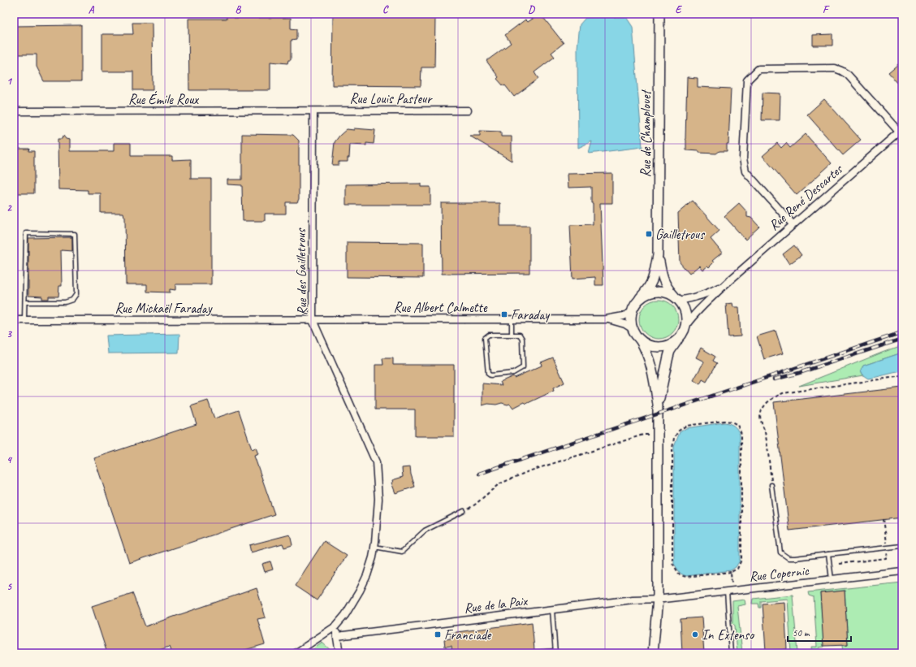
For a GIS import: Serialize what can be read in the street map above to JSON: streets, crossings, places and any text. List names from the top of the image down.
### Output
{
  "streets": {
    "street": [
      "Rue Louis Pasteur",
      "Rue Émile Roux",
      "Rue de Champlouet",
      "Rue René Descartes",
      "Rue des Gailletrous",
      "Rue Albert Calmette",
      "Rue Mickaël Faraday",
      "Rue Copernic",
      "Rue de la Paix"
    ]
  },
  "crossings": [
    ["Rue Louis Pasteur", "Rue Émile Roux"],
    ["Rue Louis Pasteur", "Rue des Gailletrous"],
    ["Rue Émile Roux", "Rue des Gailletrous"],
    ["Rue de Champlouet", "Rue René Descartes"],
    ["Rue de Champlouet", "Rue Albert Calmette"],
    ["Rue René Descartes", "Rue Albert Calmette"],
    ["Rue des Gailletrous", "Rue Albert Calmette"],
    ["Rue des Gailletrous", "Rue Mickaël Faraday"],
    ["Rue Albert Calmette", "Rue Mickaël Faraday"],
    ["Rue Copernic", "Rue de la Paix"]
  ],
  "places": {
    "transit": ["Gailletrous", "Faraday", "Franciade"],
    "other": ["In Extenso"]
  },
  "scale_bar": "50 m",
  "grid": {
    "columns": [
      "A",
      "B",
      "C",
      "D",
      "E",
      "F"
    ],
    "rows": [
      "1",
      "2",
      "3",
      "4",
      "5"
    ]
  }
}
